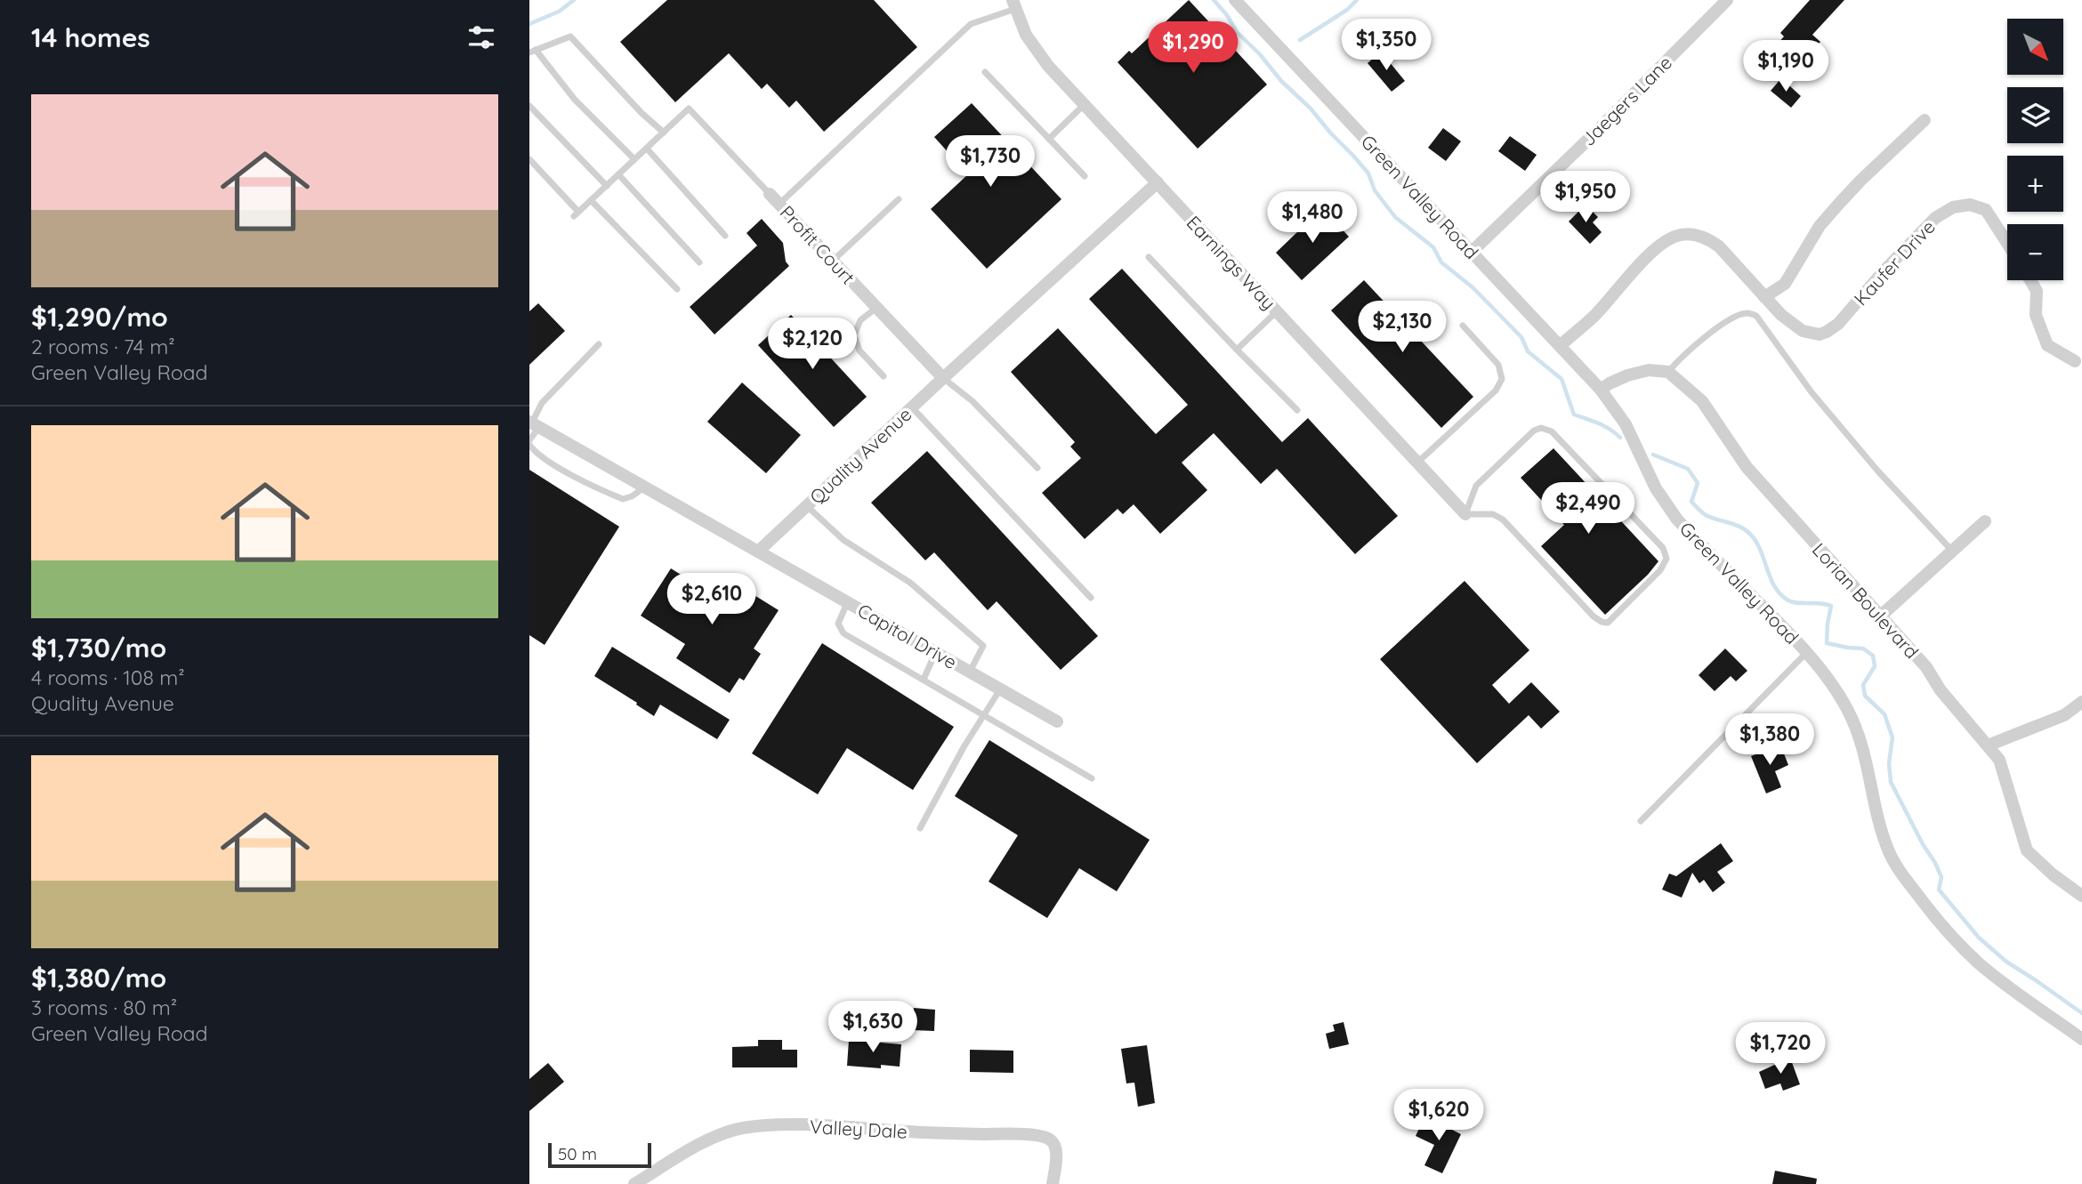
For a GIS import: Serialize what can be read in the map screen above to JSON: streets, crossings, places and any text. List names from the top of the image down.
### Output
{
  "streets": {
    "street": [
      "Jaegers Lane",
      "Green Valley Road",
      "Profit Court",
      "Earnings Way",
      "Kaufer Drive",
      "Quality Avenue",
      "Lorian Boulevard",
      "Capitol Drive",
      "Valley Dale"
    ]
  },
  "crossings": [
    ["Jaegers Lane", "Green Valley Road"],
    ["Green Valley Road", "Kaufer Drive"],
    ["Profit Court", "Quality Avenue"],
    ["Earnings Way", "Quality Avenue"],
    ["Quality Avenue", "Capitol Drive"]
  ],
  "scale_bar": "50 m",
  "north": "bottom right",
  "page": {
    "heading": "14 homes",
    "map_buttons": ["+", "−"],
    "price": [
      "$1,350",
      "$1,290",
      "$1,190",
      "$1,730",
      "$1,950",
      "$1,480",
      "$2,130",
      "$2,120",
      "$2,490",
      "$2,610",
      "$1,380",
      "$1,630",
      "$1,720",
      "$1,620"
    ],
    "list": [
      {
        "name": "$1,290/mo",
        "note": "2 rooms · 74 m² · Green Valley Road"
      },
      {
        "name": "$1,730/mo",
        "note": "4 rooms · 108 m² · Quality Avenue"
      },
      {
        "name": "$1,380/mo",
        "note": "3 rooms · 80 m² · Green Valley Road"
      }
    ],
    "scale": "50 m"
  }
}
